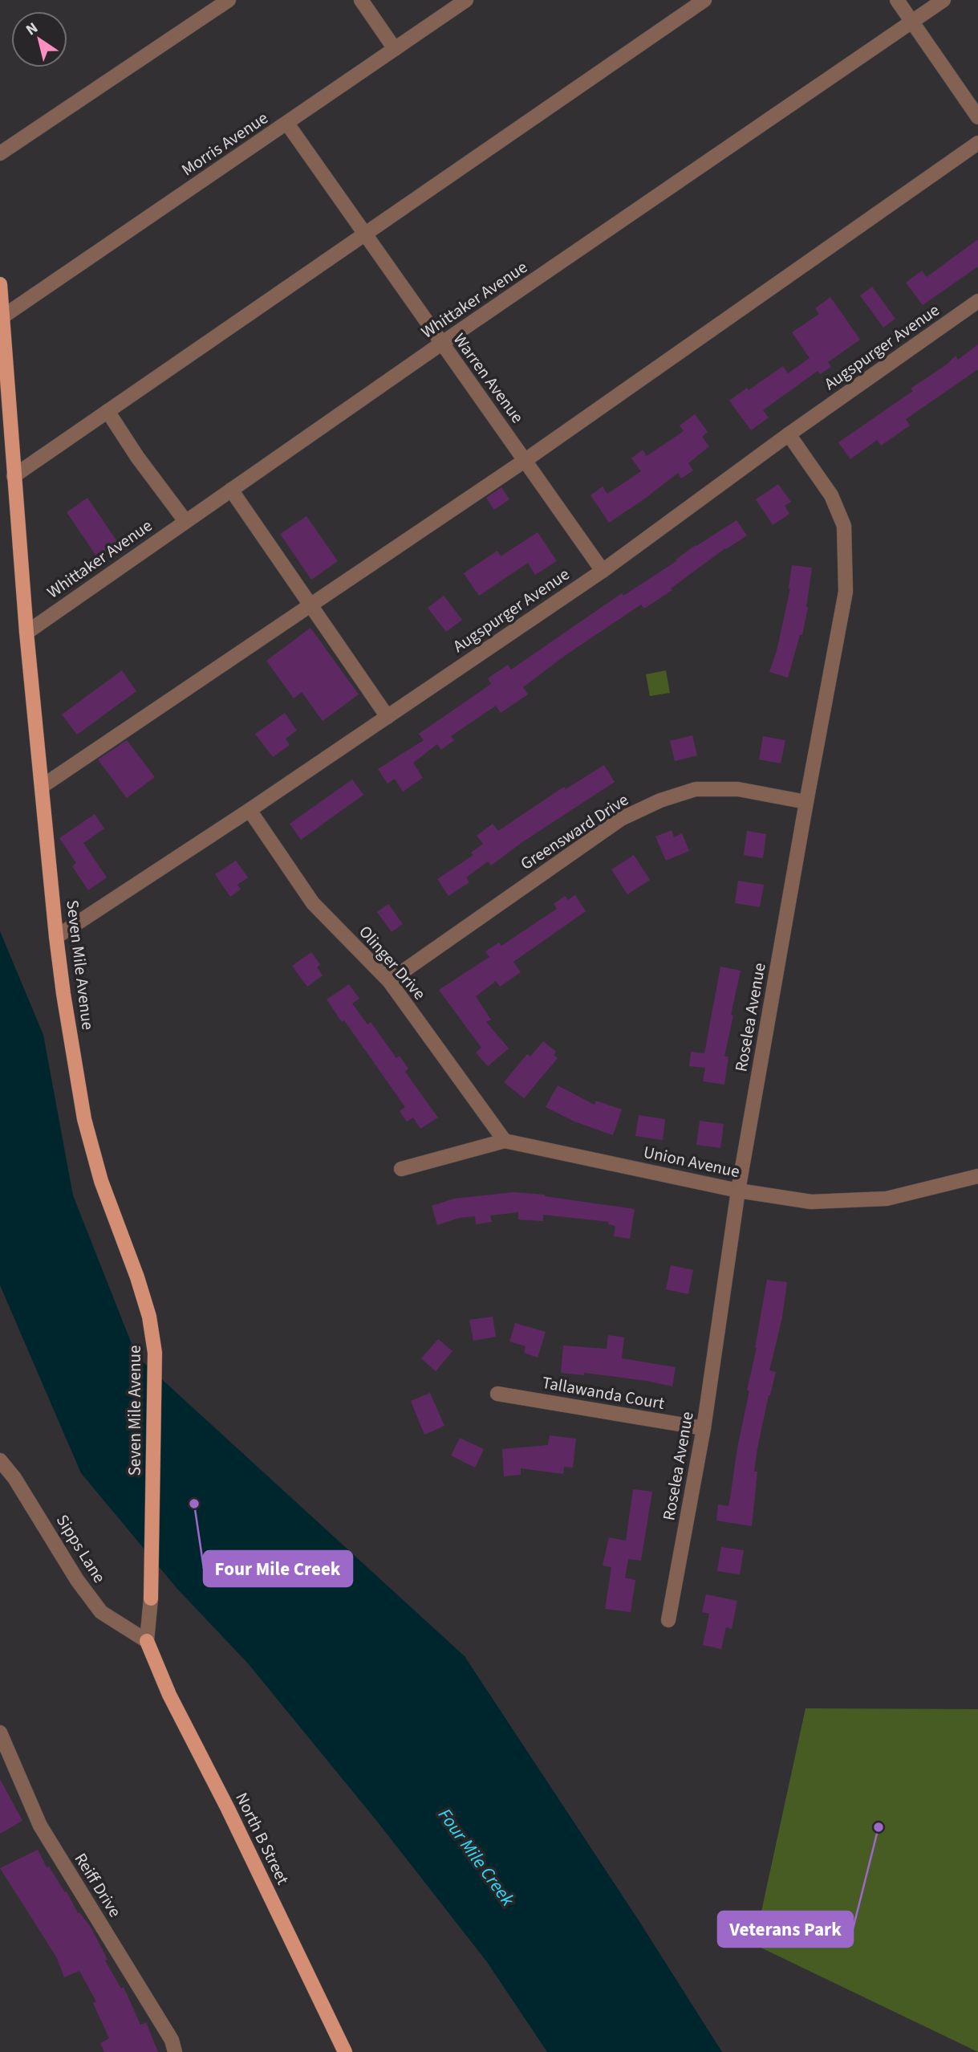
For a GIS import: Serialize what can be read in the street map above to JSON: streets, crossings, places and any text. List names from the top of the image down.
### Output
{
  "streets": {
    "main road": ["Seven Mile Avenue", "North B Street"],
    "street": [
      "Morris Avenue",
      "Whittaker Avenue",
      "Augspurger Avenue",
      "Warren Avenue",
      "Greensward Drive",
      "Olinger Drive",
      "Roselea Avenue",
      "Union Avenue",
      "Tallawanda Court",
      "Sipps Lane",
      "Reiff Drive"
    ]
  },
  "crossings": [
    ["Morris Avenue", "Warren Avenue"],
    ["Morris Avenue", "Seven Mile Avenue"],
    ["Whittaker Avenue", "Warren Avenue"],
    ["Whittaker Avenue", "Seven Mile Avenue"],
    ["Augspurger Avenue", "Warren Avenue"],
    ["Augspurger Avenue", "Olinger Drive"],
    ["Augspurger Avenue", "Seven Mile Avenue"],
    ["Augspurger Avenue", "Roselea Avenue"],
    ["Greensward Drive", "Olinger Drive"],
    ["Greensward Drive", "Roselea Avenue"],
    ["Olinger Drive", "Union Avenue"],
    ["Seven Mile Avenue", "Sipps Lane"],
    ["Seven Mile Avenue", "North B Street"],
    ["Roselea Avenue", "Union Avenue"],
    ["Roselea Avenue", "Tallawanda Court"],
    ["Sipps Lane", "North B Street"]
  ],
  "water": ["Four Mile Creek"],
  "places": ["Four Mile Creek", "Veterans Park"],
  "north": "top left"
}
